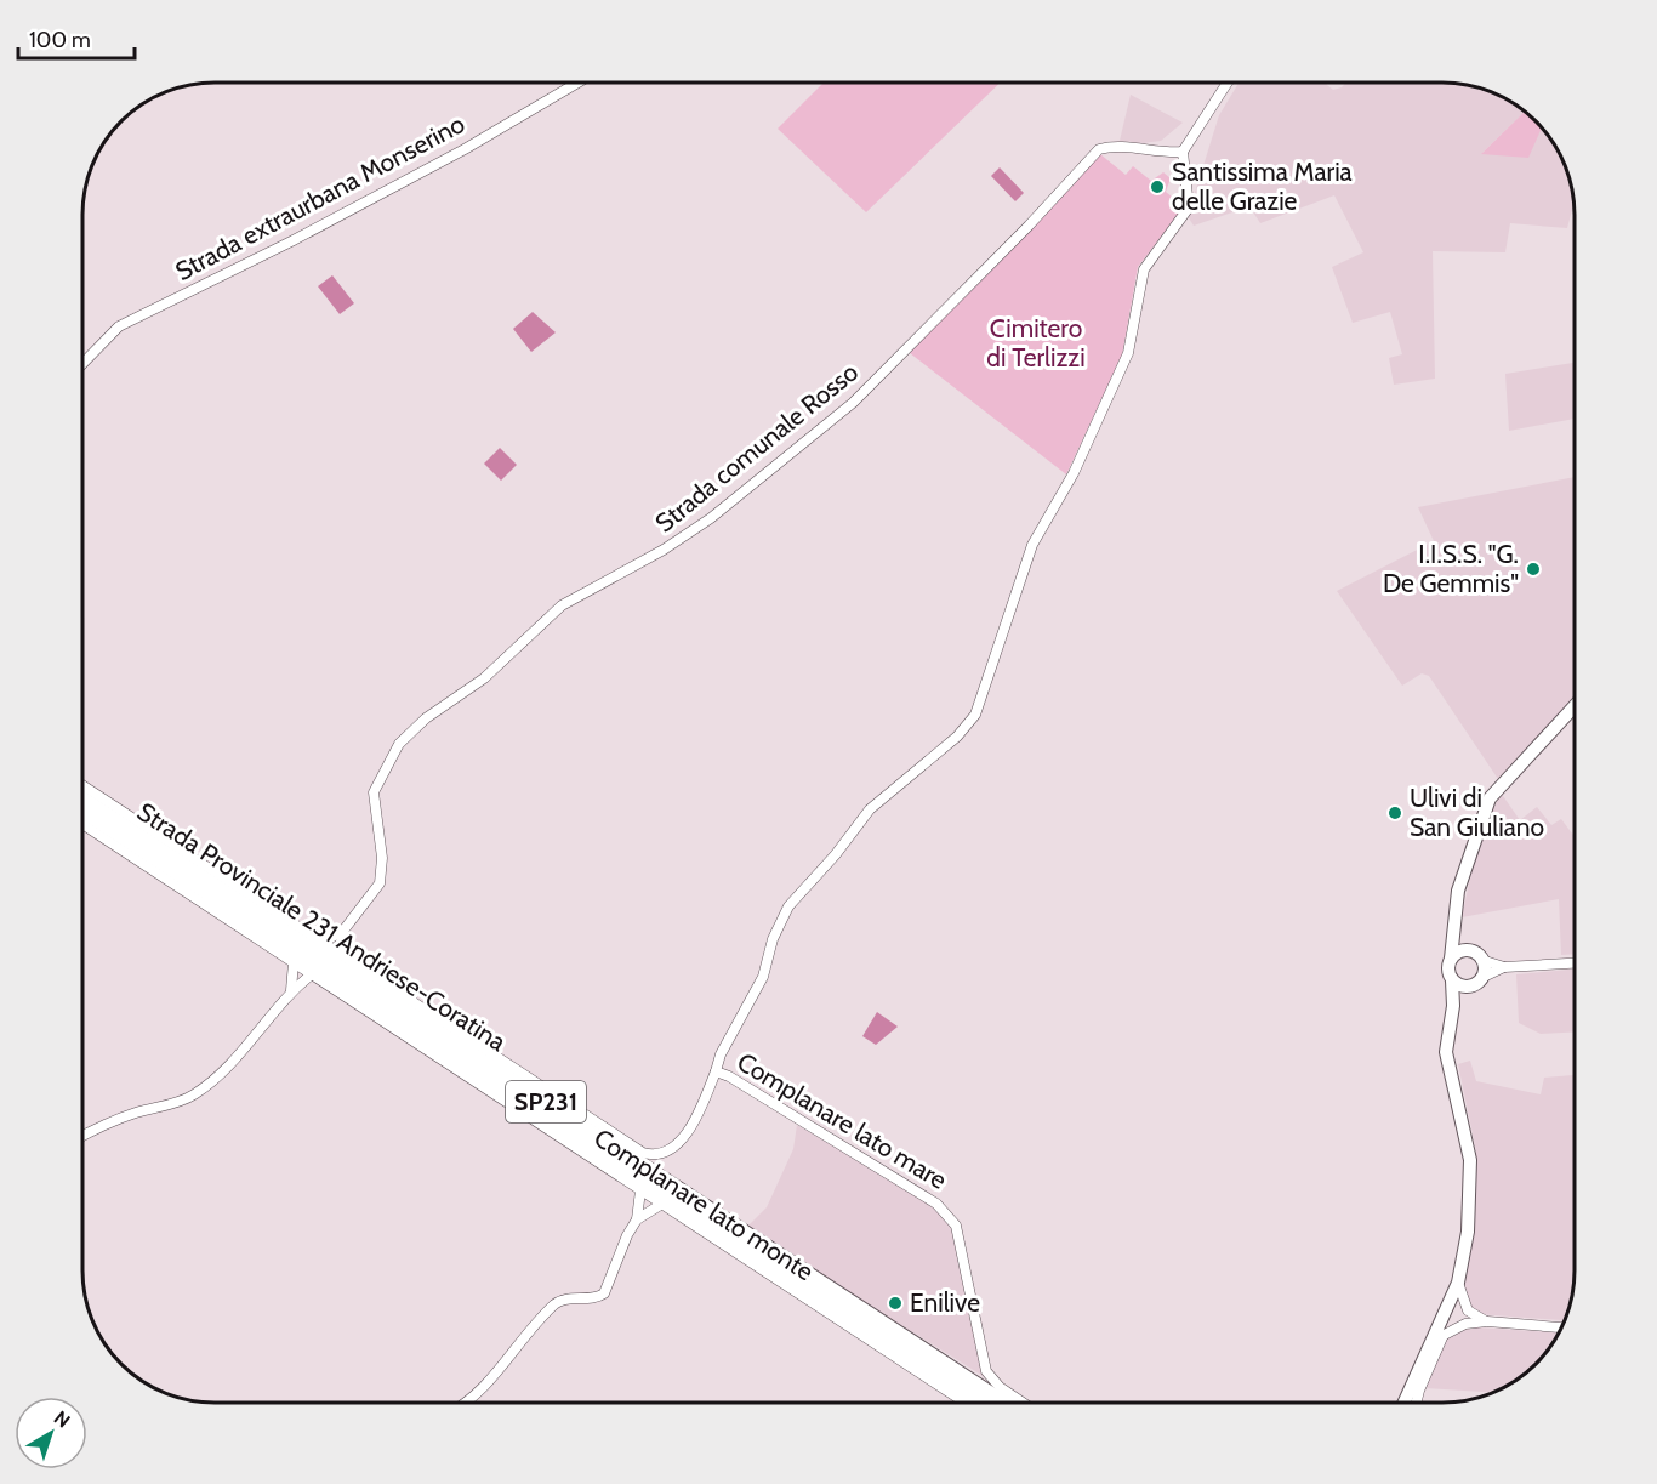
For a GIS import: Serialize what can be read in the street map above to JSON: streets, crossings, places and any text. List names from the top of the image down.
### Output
{
  "streets": {
    "highway": ["Strada Provinciale 231 Andriese-Coratina", "SP231"],
    "street": [
      "Strada extraurbana Monserino",
      "Strada comunale Rosso",
      "Complanare lato mare",
      "Complanare lato monte"
    ]
  },
  "crossings": [
    ["Strada comunale Rosso", "Complanare lato mare"]
  ],
  "parks": ["Cimitero di Terlizzi"],
  "places": [
    "Santissima Maria delle Grazie",
    "I.I.S.S. \"G. De Gemmis\"",
    "Ulivi di San Giuliano",
    "Enilive"
  ],
  "scale_bar": "100 m",
  "north": "top right"
}
